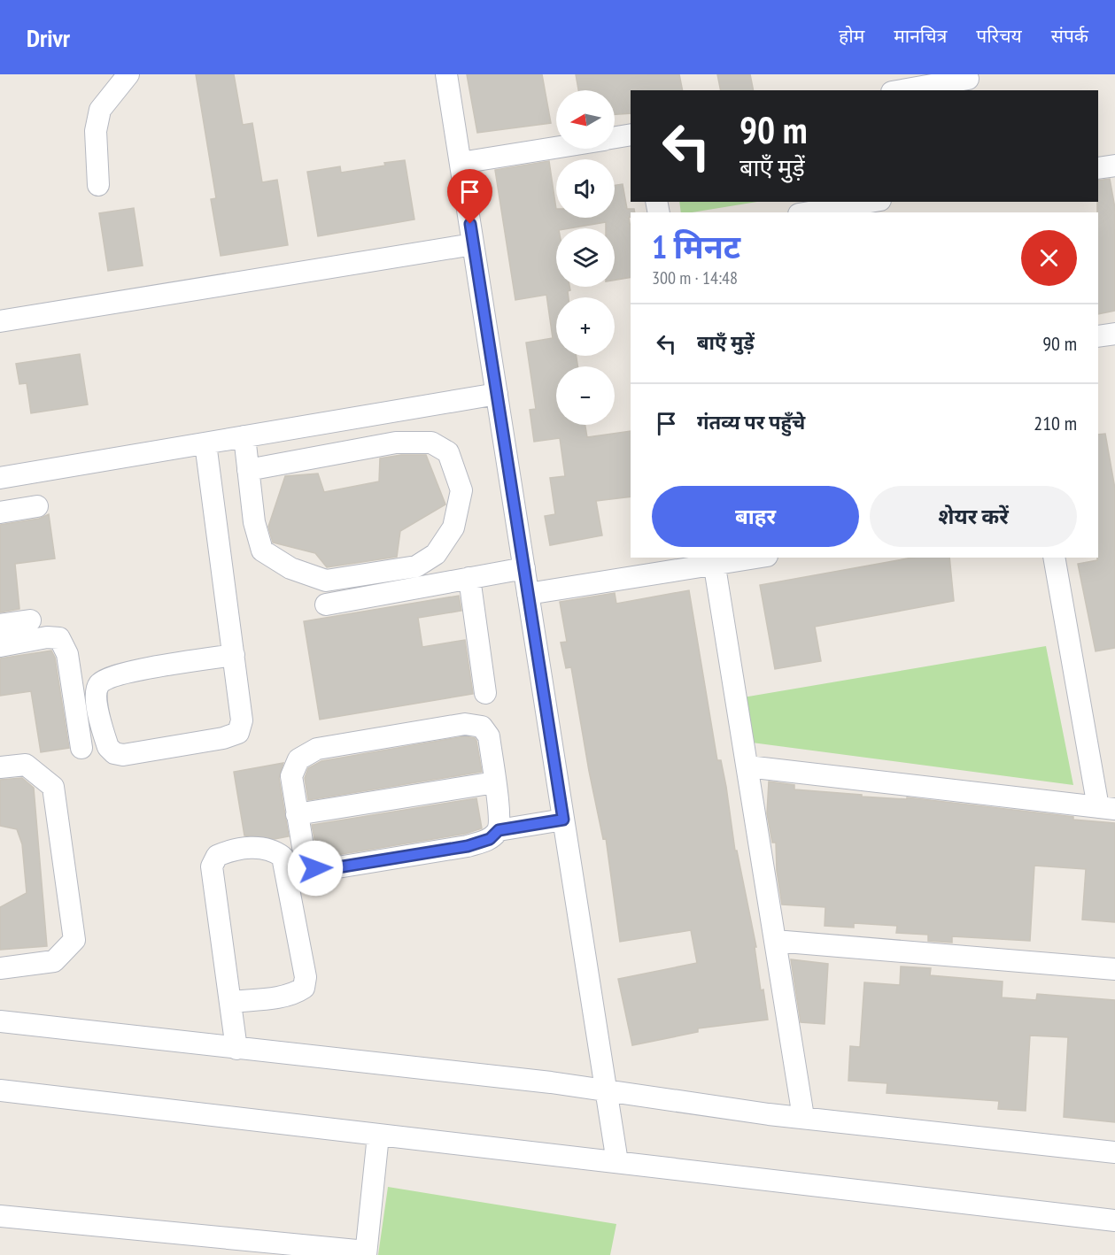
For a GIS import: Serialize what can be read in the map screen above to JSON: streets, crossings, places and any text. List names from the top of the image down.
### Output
{
  "north": "left",
  "page": {
    "header": "Drivr",
    "nav": [
      "होम",
      "मानचित्र",
      "परिचय",
      "संपर्क"
    ],
    "map_buttons": ["+", "−"],
    "turn": ["90 m", "बाएँ मुड़ें"],
    "heading": ["1 मिनट", "300 m · 14:48"],
    "list": [
      {
        "name": "बाएँ मुड़ें",
        "value": "90 m"
      },
      {
        "name": "गंतव्य पर पहुँचे",
        "value": "210 m"
      }
    ],
    "buttons": ["बाहर", "शेयर करें"]
  }
}
